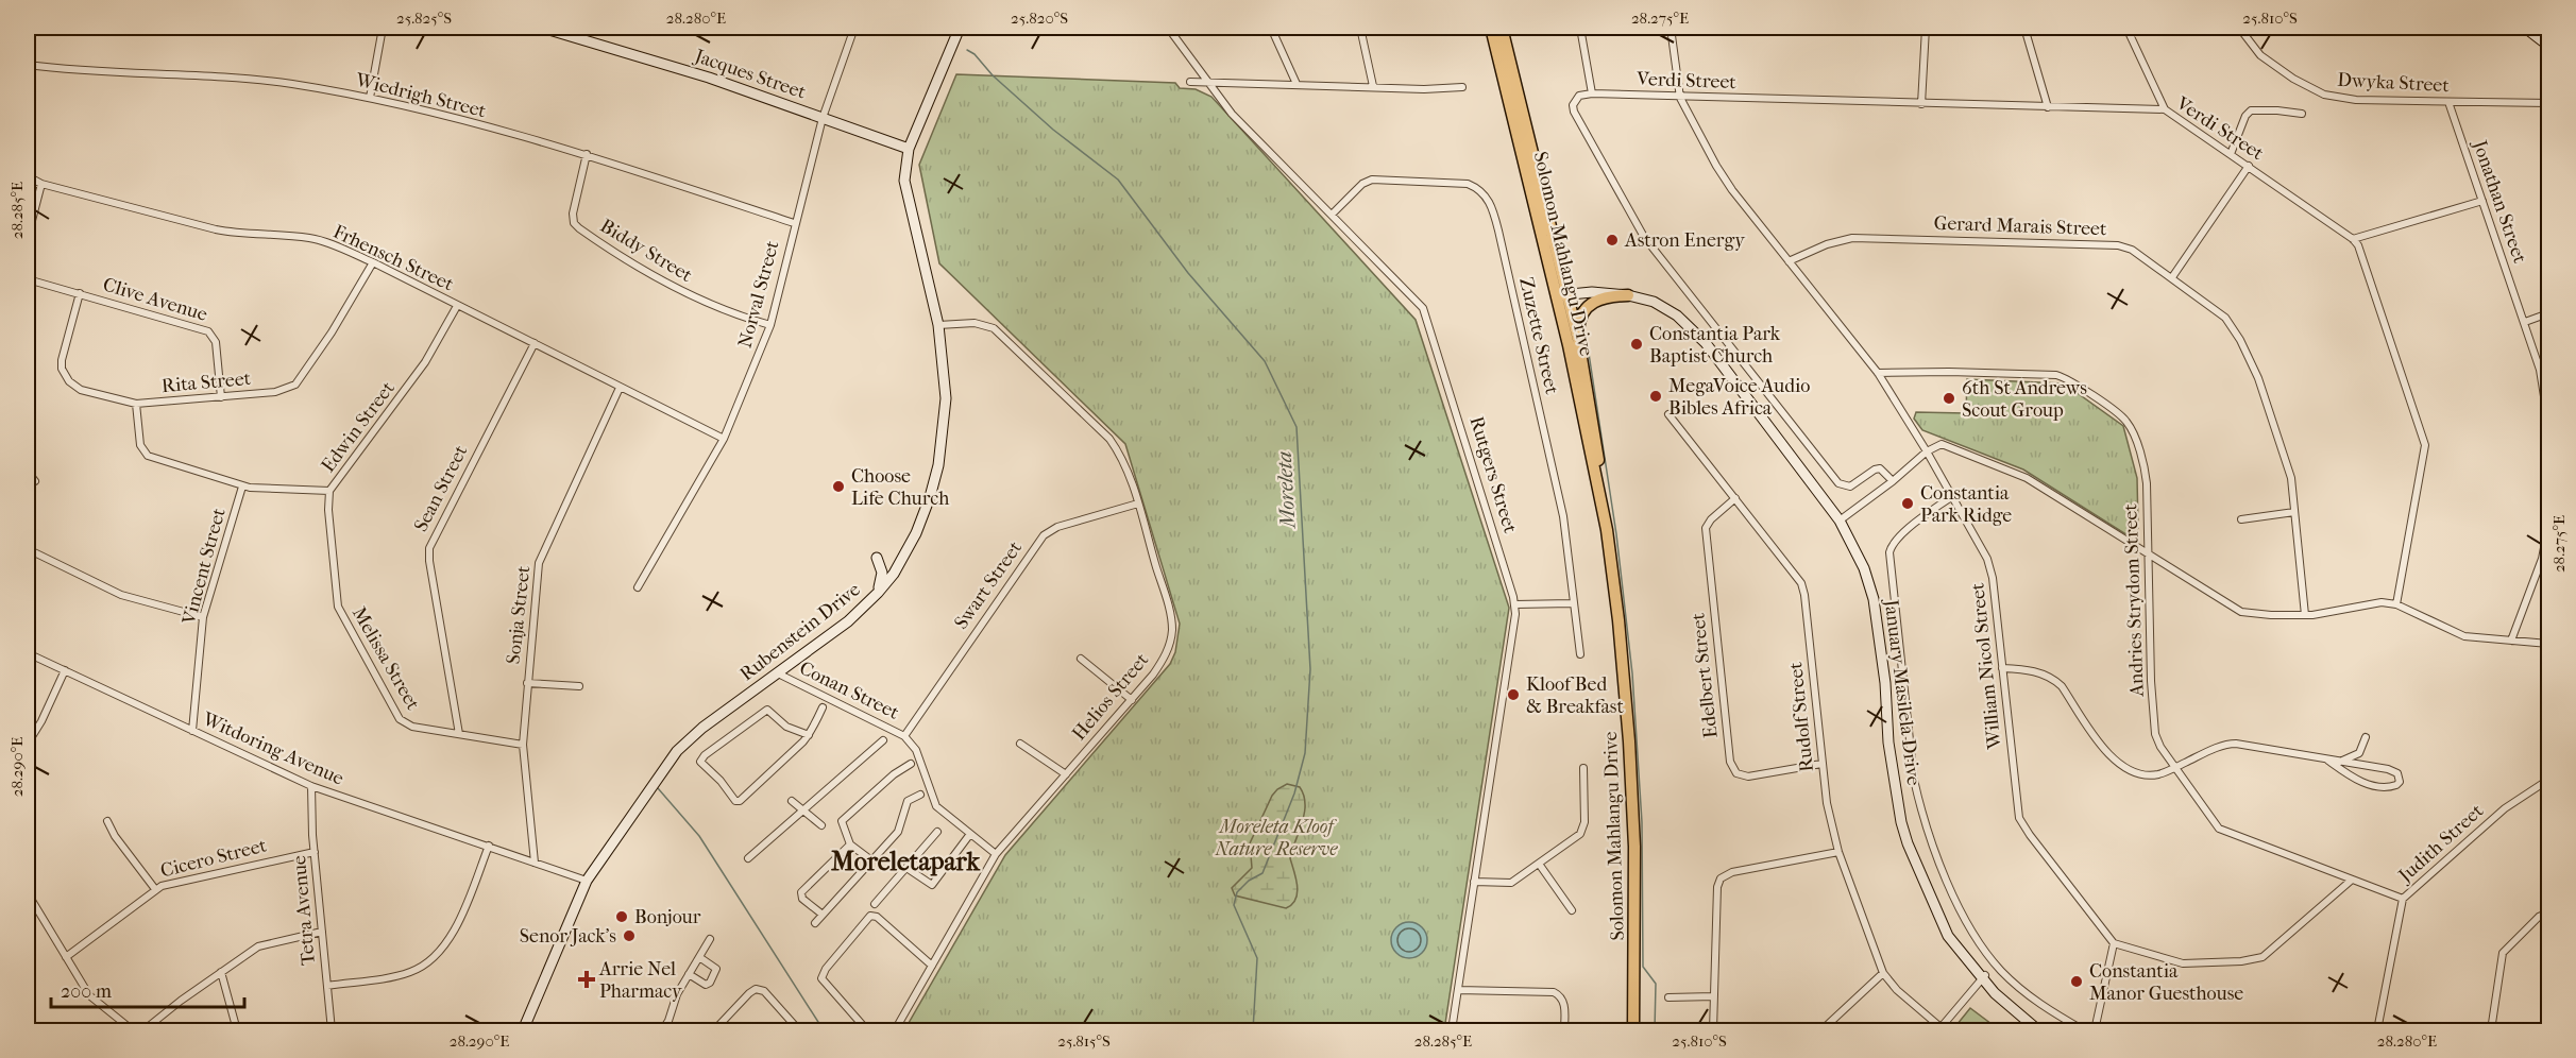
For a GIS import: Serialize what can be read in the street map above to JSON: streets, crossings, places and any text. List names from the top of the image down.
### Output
{
  "streets": {
    "main road": ["Solomon Mahlangu Drive"],
    "street": [
      "Jacques Street",
      "Verdi Street",
      "Dwyka Street",
      "Wiedrigh Street",
      "Jonathan Street",
      "Gerard Marais Street",
      "Biddy Street",
      "Frhensch Street",
      "Norval Street",
      "Clive Avenue",
      "Zuzette Street",
      "Rita Street",
      "Edwin Street",
      "Rutgers Street",
      "Sean Street",
      "Vincent Street",
      "Swart Street",
      "Andries Strydom Street",
      "Sonja Street",
      "Rubenstein Drive",
      "Melissa Street",
      "William Nicol Street",
      "Edelbert Street",
      "Conan Street",
      "January Masilela Drive",
      "Helios Street",
      "Rudolf Street",
      "Witdoring Avenue",
      "Judith Street",
      "Cicero Street",
      "Tetra Avenue"
    ]
  },
  "crossings": [
    ["Jacques Street", "Norval Street"],
    ["Jacques Street", "Rubenstein Drive"],
    ["Verdi Street", "William Nicol Street"],
    ["Dwyka Street", "Jonathan Street"],
    ["Wiedrigh Street", "Biddy Street"],
    ["Wiedrigh Street", "Norval Street"],
    ["Gerard Marais Street", "William Nicol Street"],
    ["Biddy Street", "Norval Street"],
    ["Solomon Mahlangu Drive", "January Masilela Drive"],
    ["Frhensch Street", "Norval Street"],
    ["Frhensch Street", "Rita Street"],
    ["Frhensch Street", "Edwin Street"],
    ["Frhensch Street", "Sean Street"],
    ["Frhensch Street", "Sonja Street"],
    ["Clive Avenue", "Rita Street"],
    ["Zuzette Street", "Rutgers Street"],
    ["Rita Street", "Edwin Street"],
    ["Edwin Street", "Vincent Street"],
    ["Edwin Street", "Melissa Street"],
    ["Sean Street", "Melissa Street"],
    ["Vincent Street", "Witdoring Avenue"],
    ["Swart Street", "Conan Street"],
    ["Swart Street", "Helios Street"],
    ["Andries Strydom Street", "William Nicol Street"],
    ["Andries Strydom Street", "Judith Street"],
    ["Sonja Street", "Melissa Street"],
    ["Sonja Street", "Witdoring Avenue"],
    ["Rubenstein Drive", "Conan Street"],
    ["Rubenstein Drive", "Helios Street"],
    ["Rubenstein Drive", "Witdoring Avenue"],
    ["Edelbert Street", "Rudolf Street"],
    ["Conan Street", "Helios Street"],
    ["Witdoring Avenue", "Tetra Avenue"],
    ["Cicero Street", "Tetra Avenue"]
  ],
  "districts": ["Moreletapark"],
  "water": ["Moreleta"],
  "parks": ["Moreleta Kloof Nature Reserve"],
  "places": {
    "other": [
      "Astron Energy",
      "Constantia Park Baptist Church",
      "MegaVoice Audio Bibles Africa",
      "6th St Andrews Scout Group",
      "Choose Life Church",
      "Constantia Park Ridge",
      "Kloof Bed & Breakfast",
      "Bonjour",
      "Senor Jack's",
      "Constantia Manor Guesthouse"
    ],
    "health": ["Arrie Nel Pharmacy"]
  },
  "scale_bar": "200 m",
  "coordinates": [
    "25.825°S",
    "28.280°E",
    "25.820°S",
    "28.275°E",
    "25.810°S",
    "28.285°E",
    "28.290°E",
    "25.815°S"
  ]
}
